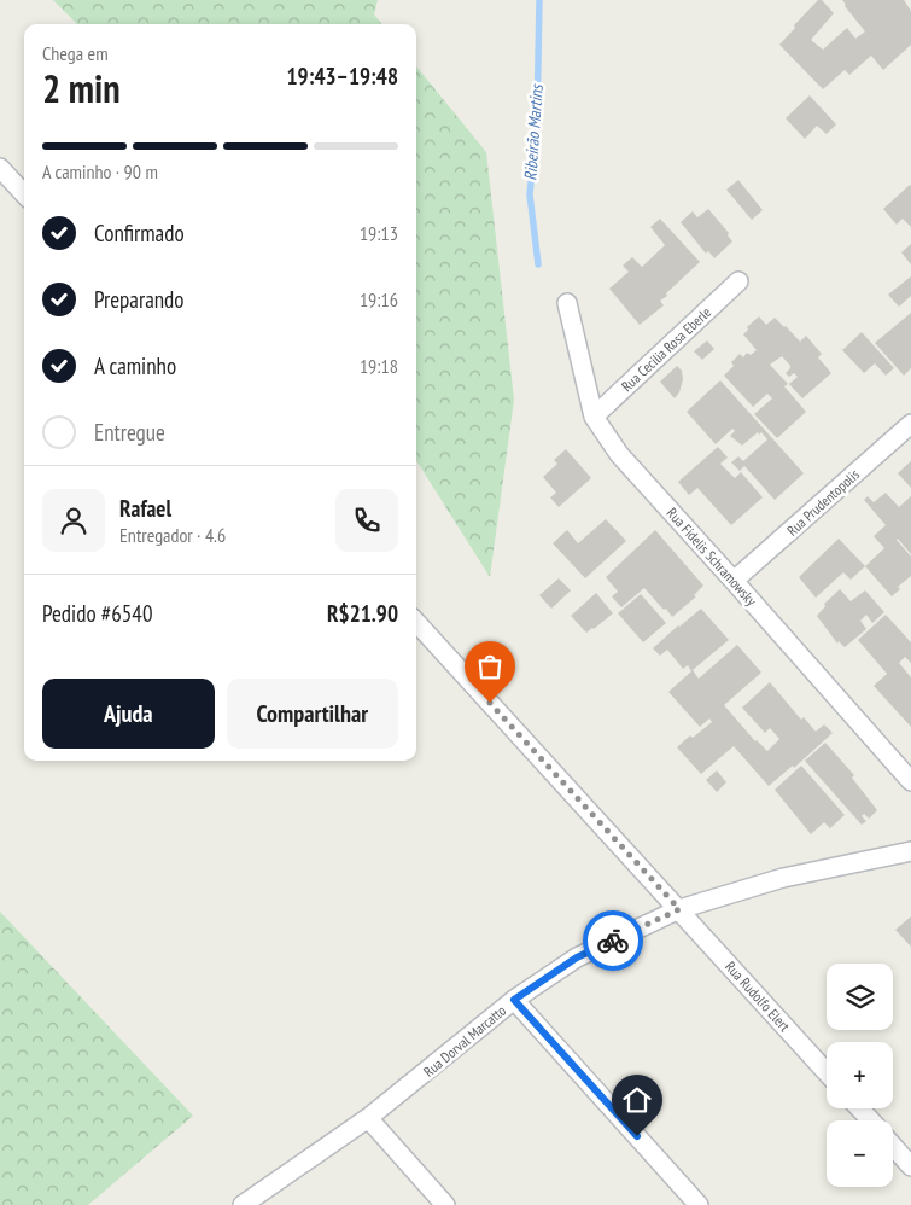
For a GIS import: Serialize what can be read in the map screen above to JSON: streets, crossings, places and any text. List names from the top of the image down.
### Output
{
  "streets": {
    "street": [
      "Rua Cecilia Rosa Eberle",
      "Rua Prudentopolis",
      "Rua Fidelis Schramowsky",
      "Rua Rudolfo Elert",
      "Rua Dorval Marcatto"
    ]
  },
  "crossings": [
    ["Rua Cecilia Rosa Eberle", "Rua Fidelis Schramowsky"],
    ["Rua Prudentopolis", "Rua Fidelis Schramowsky"],
    ["Rua Rudolfo Elert", "Rua Dorval Marcatto"]
  ],
  "water": ["Ribeirão Martins"],
  "page": {
    "heading": ["2 min", "Chega em", "19:43–19:48"],
    "panel": [
      "Rafael",
      "Entregador · 4.6",
      "Pedido #6540",
      "R$21.90"
    ],
    "bar": "A caminho · 90 m",
    "list": [
      ["Confirmado", "19:13"],
      ["Preparando", "19:16"],
      ["A caminho", "19:18"],
      "Entregue"
    ],
    "buttons": ["Ajuda", "Compartilhar"],
    "map_buttons": ["+", "−"]
  }
}
